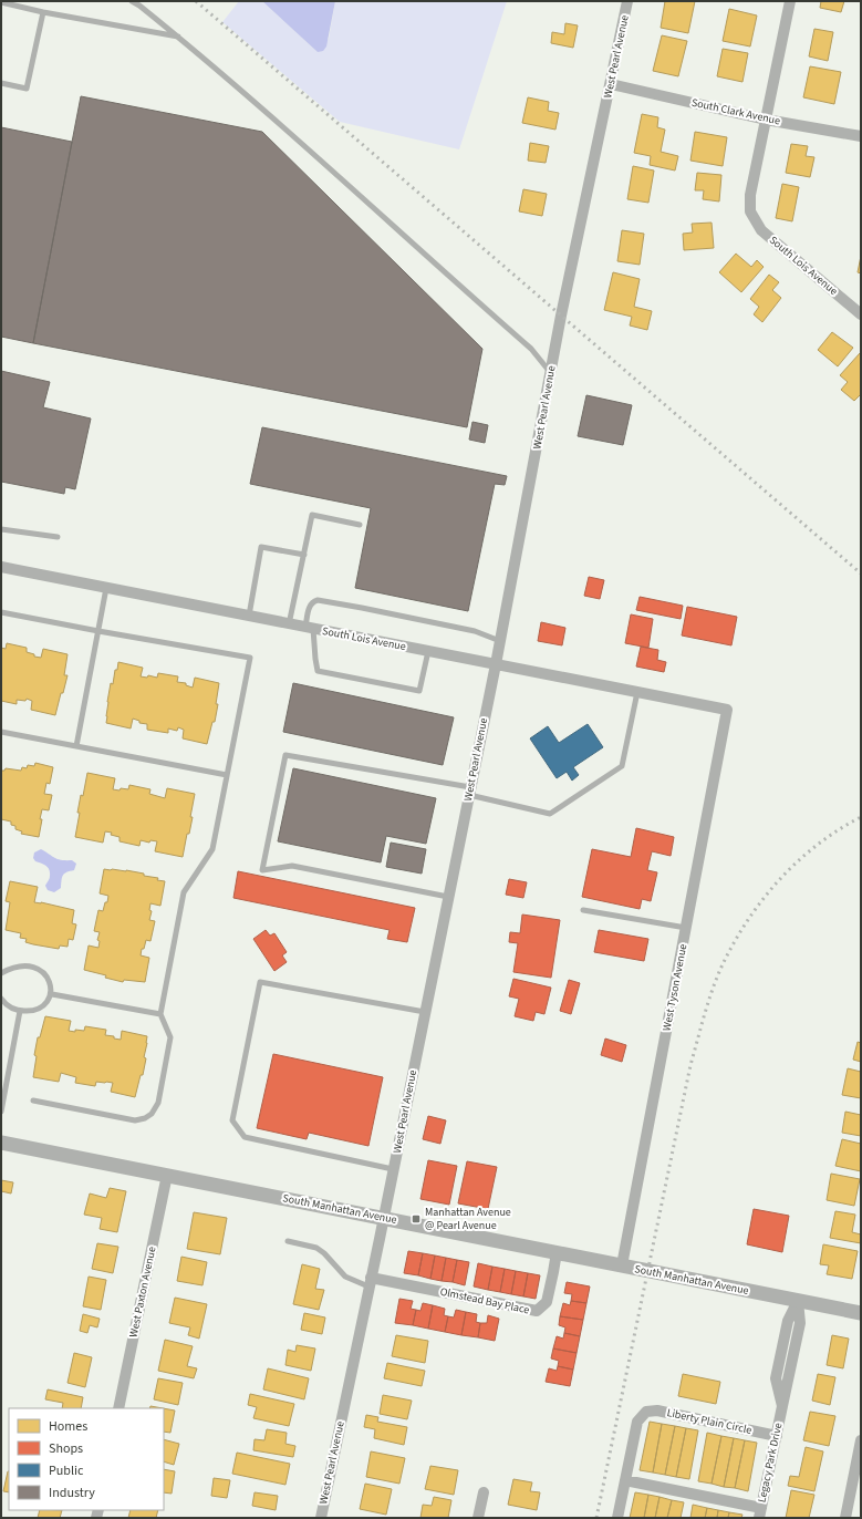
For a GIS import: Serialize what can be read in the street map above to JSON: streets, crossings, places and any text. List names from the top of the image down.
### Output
{
  "streets": {
    "street": [
      "West Pearl Avenue",
      "South Clark Avenue",
      "South Lois Avenue",
      "West Tyson Avenue",
      "South Manhattan Avenue",
      "West Paxton Avenue",
      "Olmstead Bay Place",
      "Liberty Plain Circle",
      "Legacy Park Drive"
    ]
  },
  "crossings": [
    ["West Pearl Avenue", "South Clark Avenue"],
    ["West Pearl Avenue", "South Lois Avenue"],
    ["West Pearl Avenue", "South Manhattan Avenue"],
    ["West Pearl Avenue", "Olmstead Bay Place"],
    ["South Clark Avenue", "South Lois Avenue"],
    ["South Lois Avenue", "West Tyson Avenue"],
    ["West Tyson Avenue", "South Manhattan Avenue"],
    ["South Manhattan Avenue", "West Paxton Avenue"],
    ["South Manhattan Avenue", "Olmstead Bay Place"],
    ["South Manhattan Avenue", "Legacy Park Drive"],
    ["Liberty Plain Circle", "Legacy Park Drive"]
  ],
  "places": {
    "transit": ["Manhattan Avenue @ Pearl Avenue"]
  },
  "legend": [
    "Homes",
    "Shops",
    "Public",
    "Industry"
  ]
}
